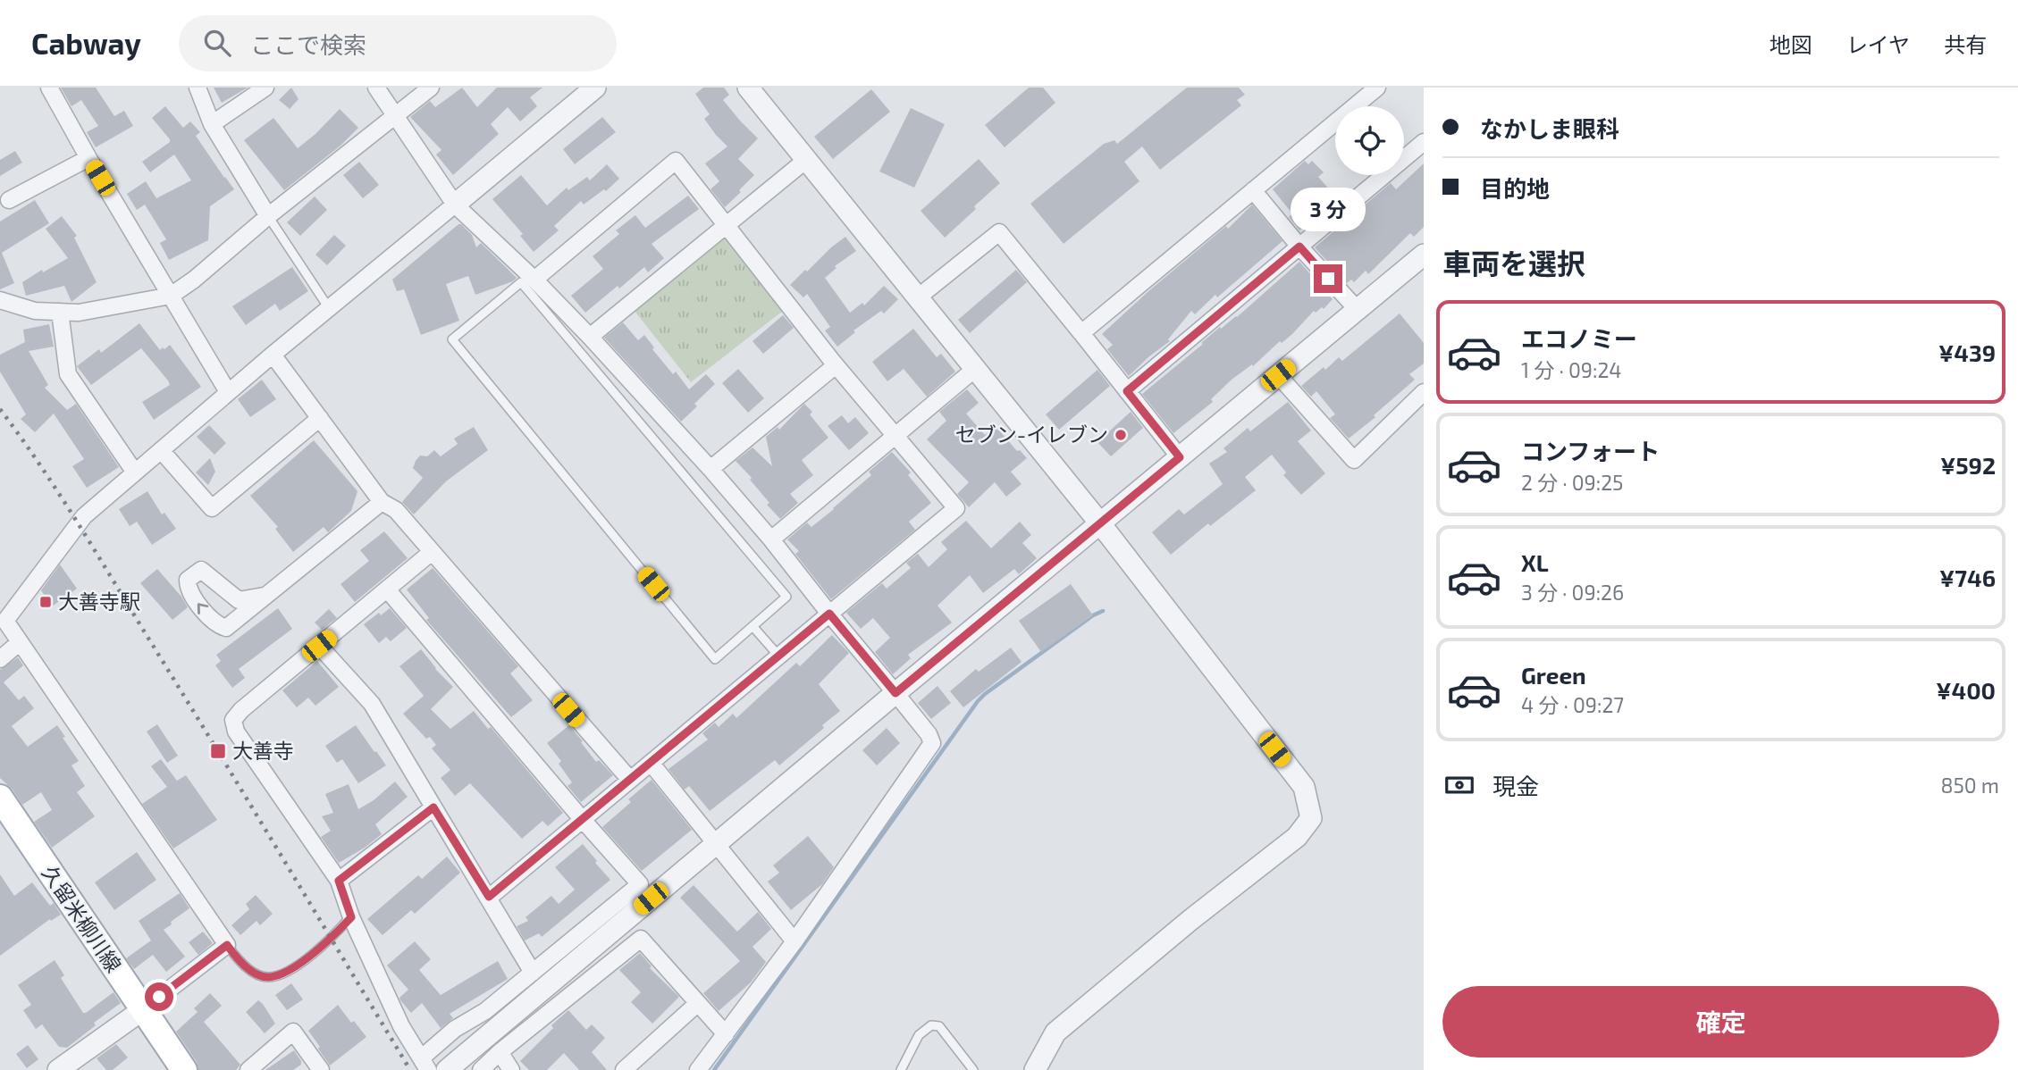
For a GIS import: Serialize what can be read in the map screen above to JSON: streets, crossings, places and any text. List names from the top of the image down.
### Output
{
  "streets": {
    "main road": ["久留米柳川線"]
  },
  "places": {
    "other": ["セブン-イレブン"],
    "transit": ["大善寺駅", "大善寺"]
  },
  "page": {
    "header": "Cabway",
    "search": "ここで検索",
    "nav": ["地図", "レイヤ", "共有"],
    "banner": ["なかしま眼科", "目的地"],
    "bubble": "3 分",
    "heading": "車両を選択",
    "list": [
      {
        "name": "エコノミー",
        "note": "1 分 · 09:24",
        "value": "¥439"
      },
      {
        "name": "コンフォート",
        "note": "2 分 · 09:25",
        "value": "¥592"
      },
      {
        "name": "XL",
        "note": "3 分 · 09:26",
        "value": "¥746"
      },
      {
        "name": "Green",
        "note": "4 分 · 09:27",
        "value": "¥400"
      }
    ],
    "pay": ["現金", "850 m"],
    "buttons": "確定"
  }
}
